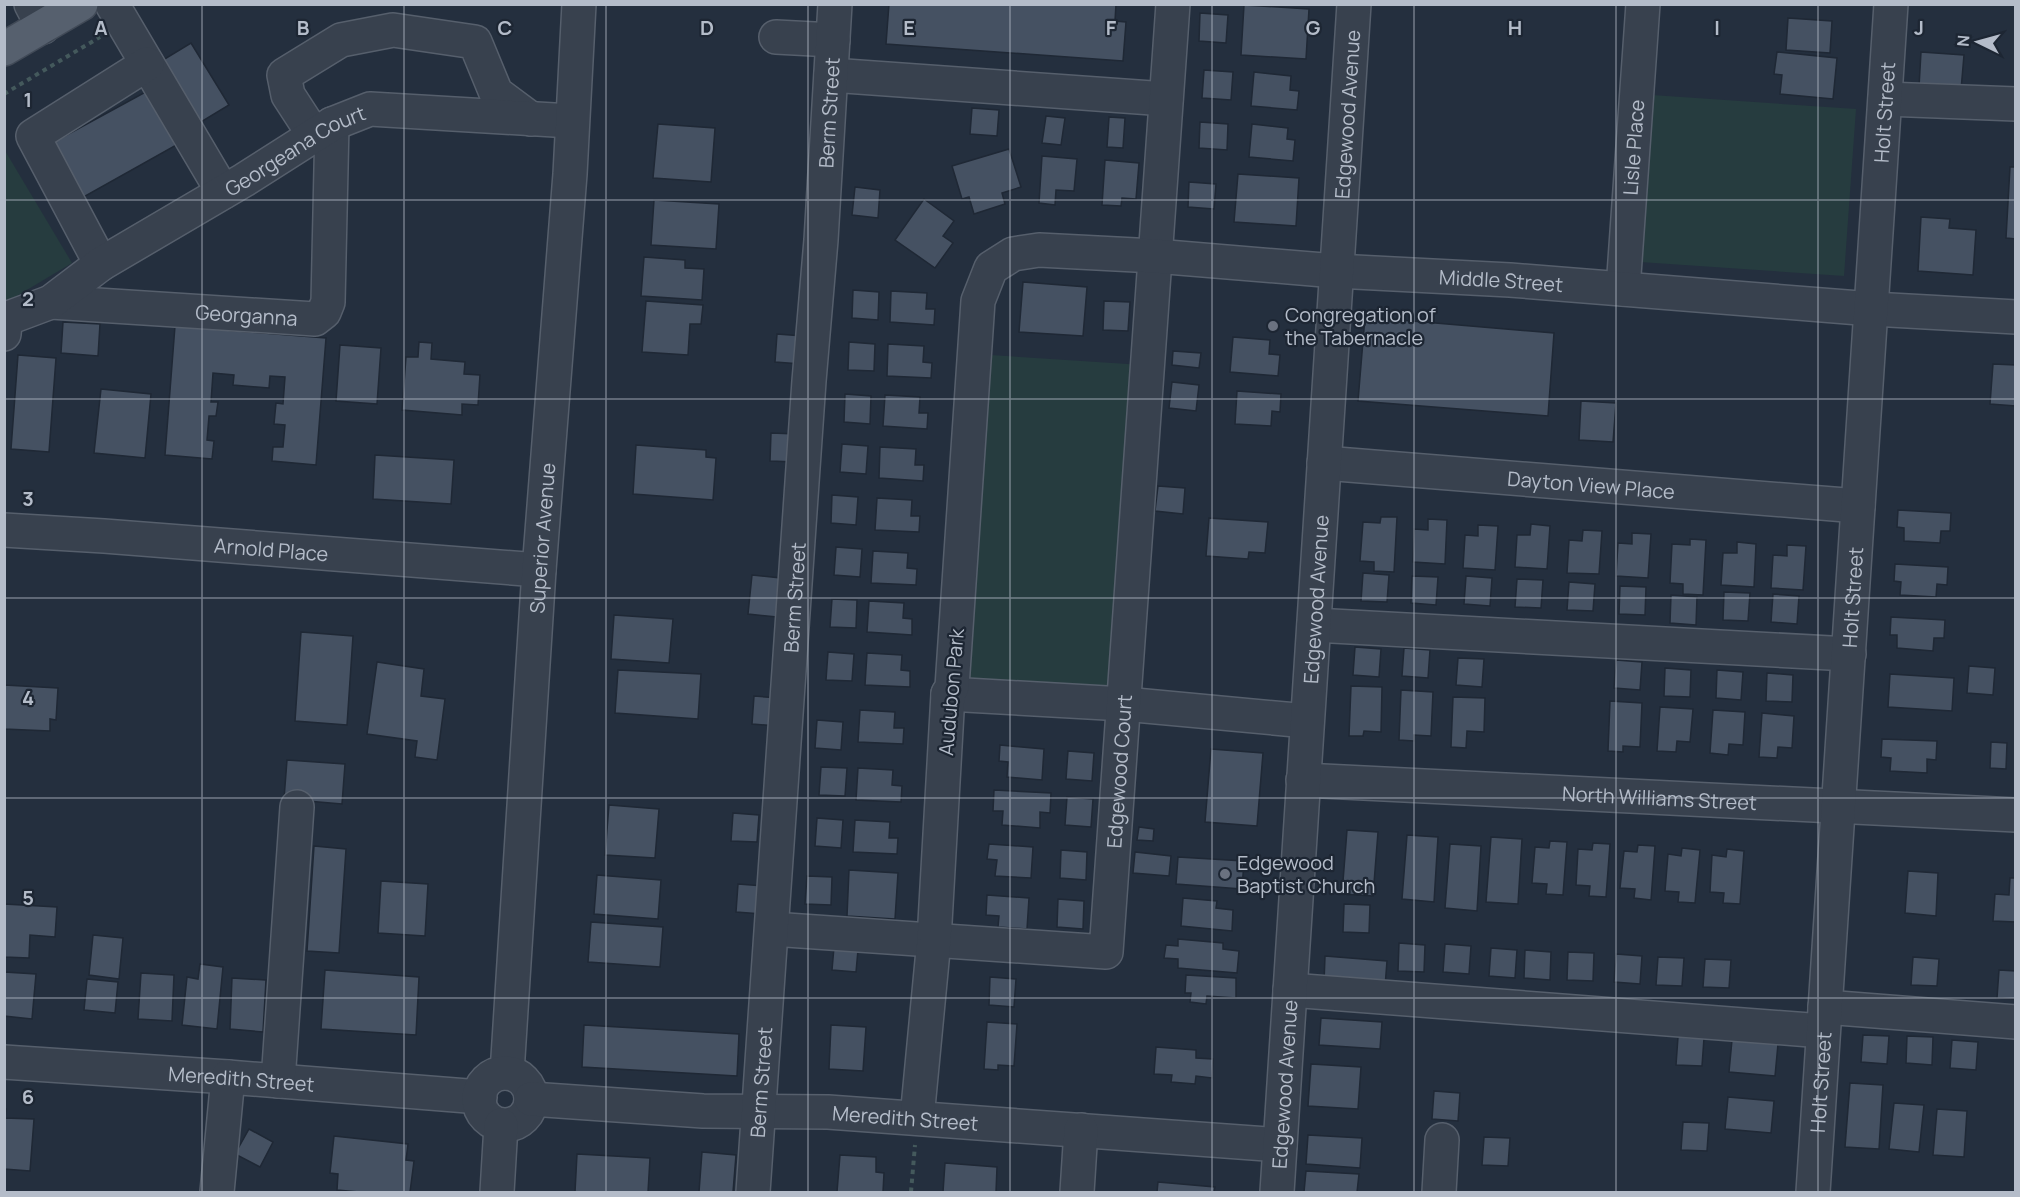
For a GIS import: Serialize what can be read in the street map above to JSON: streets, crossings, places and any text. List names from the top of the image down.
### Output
{
  "streets": {
    "street": [
      "Berm Street",
      "Edgewood Avenue",
      "Holt Street",
      "Lisle Place",
      "Georgeana Court",
      "Middle Street",
      "Georganna",
      "Dayton View Place",
      "Superior Avenue",
      "Arnold Place",
      "Audubon Park",
      "Edgewood Court",
      "North Williams Street",
      "Meredith Street"
    ]
  },
  "crossings": [
    ["Berm Street", "Edgewood Court"],
    ["Berm Street", "Meredith Street"],
    ["Edgewood Avenue", "Middle Street"],
    ["Edgewood Avenue", "Dayton View Place"],
    ["Edgewood Avenue", "North Williams Street"],
    ["Edgewood Avenue", "Meredith Street"],
    ["Holt Street", "Middle Street"],
    ["Holt Street", "Dayton View Place"],
    ["Holt Street", "North Williams Street"],
    ["Lisle Place", "Middle Street"],
    ["Georgeana Court", "Georganna"],
    ["Georgeana Court", "Superior Avenue"],
    ["Middle Street", "Audubon Park"],
    ["Middle Street", "Edgewood Court"],
    ["Superior Avenue", "Arnold Place"],
    ["Superior Avenue", "Meredith Street"],
    ["Audubon Park", "Edgewood Court"],
    ["Audubon Park", "Meredith Street"]
  ],
  "places": ["Congregation of the Tabernacle", "Edgewood Baptist Church"],
  "north": "left",
  "grid": {
    "columns": [
      "A",
      "B",
      "C",
      "D",
      "E",
      "F",
      "G",
      "H",
      "I",
      "J"
    ],
    "rows": [
      "1",
      "2",
      "3",
      "4",
      "5",
      "6"
    ]
  }
}
